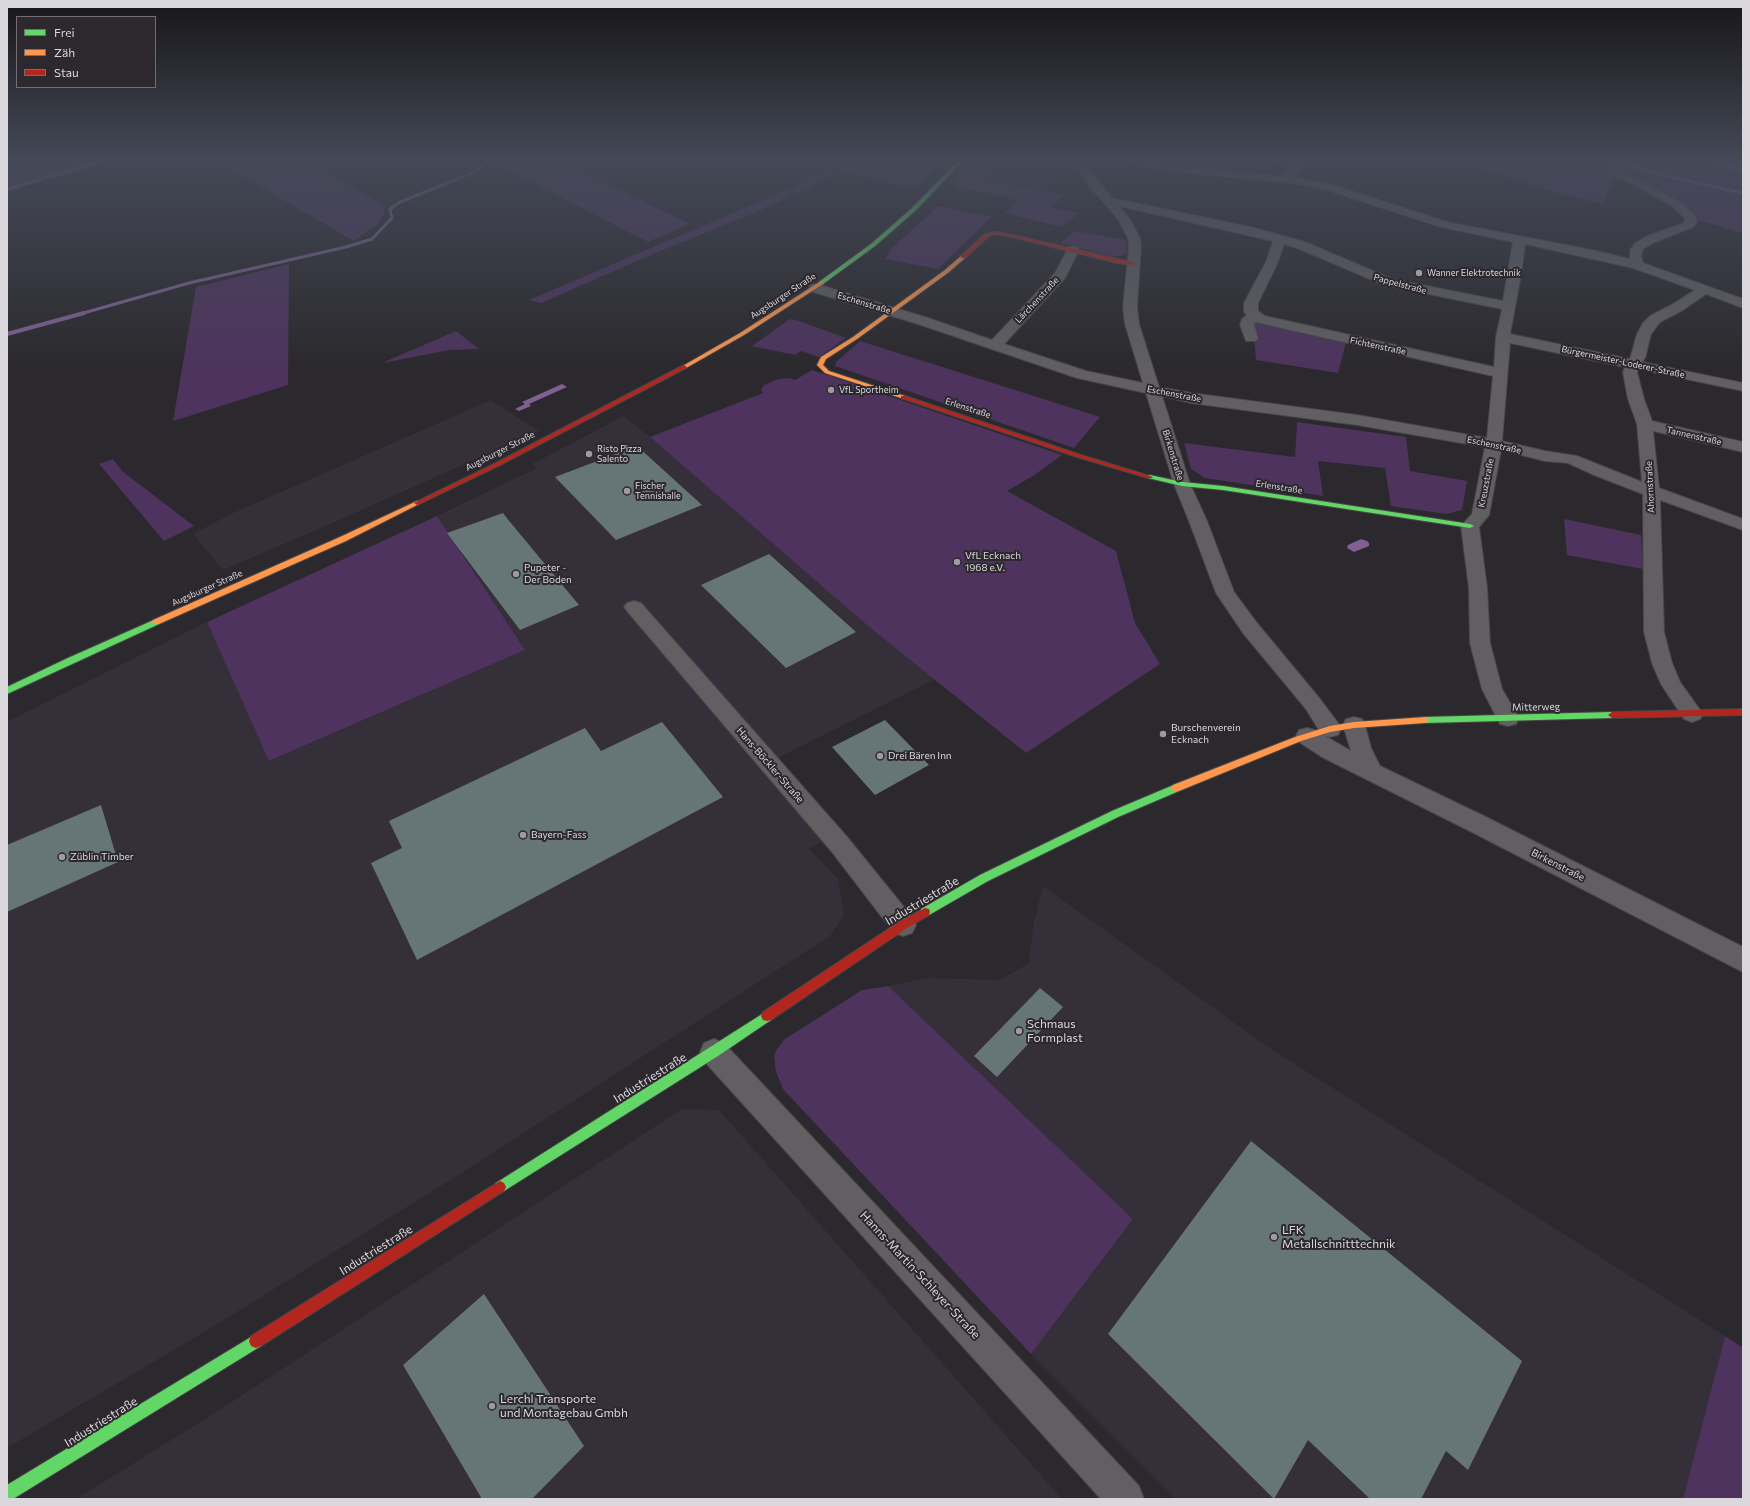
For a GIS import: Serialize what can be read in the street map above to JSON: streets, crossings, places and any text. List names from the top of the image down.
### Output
{
  "streets": {
    "street": [
      "Pappelstraße",
      "Augsburger Straße",
      "Lärchenstraße",
      "Eschenstraße",
      "Fichtenstraße",
      "Bürgermeister-Loderer-Straße",
      "Erlenstraße",
      "Tannenstraße",
      "Birkenstraße",
      "Kreuzstraße",
      "Ahornstraße",
      "Mitterweg",
      "Hans-Böckler-Straße",
      "Industriestraße",
      "Hanns-Martin-Schleyer-Straße"
    ]
  },
  "crossings": [
    ["Pappelstraße", "Kreuzstraße"],
    ["Augsburger Straße", "Eschenstraße"],
    ["Lärchenstraße", "Eschenstraße"],
    ["Lärchenstraße", "Erlenstraße"],
    ["Eschenstraße", "Erlenstraße"],
    ["Eschenstraße", "Birkenstraße"],
    ["Eschenstraße", "Kreuzstraße"],
    ["Eschenstraße", "Ahornstraße"],
    ["Fichtenstraße", "Kreuzstraße"],
    ["Bürgermeister-Loderer-Straße", "Kreuzstraße"],
    ["Bürgermeister-Loderer-Straße", "Ahornstraße"],
    ["Erlenstraße", "Birkenstraße"],
    ["Erlenstraße", "Kreuzstraße"],
    ["Tannenstraße", "Ahornstraße"],
    ["Birkenstraße", "Mitterweg"],
    ["Birkenstraße", "Industriestraße"],
    ["Ahornstraße", "Mitterweg"],
    ["Mitterweg", "Industriestraße"],
    ["Hans-Böckler-Straße", "Industriestraße"],
    ["Industriestraße", "Hanns-Martin-Schleyer-Straße"]
  ],
  "places": [
    "Wanner Elektrotechnik",
    "VfL Sportheim",
    "Risto Pizza Salento",
    "Fischer Tennishalle",
    "VfL Ecknach 1968 e.V.",
    "Pupeter - Der Boden",
    "Burschenverein Ecknach",
    "Drei Bären Inn",
    "Bayern-Fass",
    "Züblin Timber",
    "Schmaus Formplast",
    "LFK Metallschnitttechnik",
    "Lerchl Transporte und Montagebau Gmbh"
  ],
  "legend": ["Frei", "Zäh", "Stau"]
}
